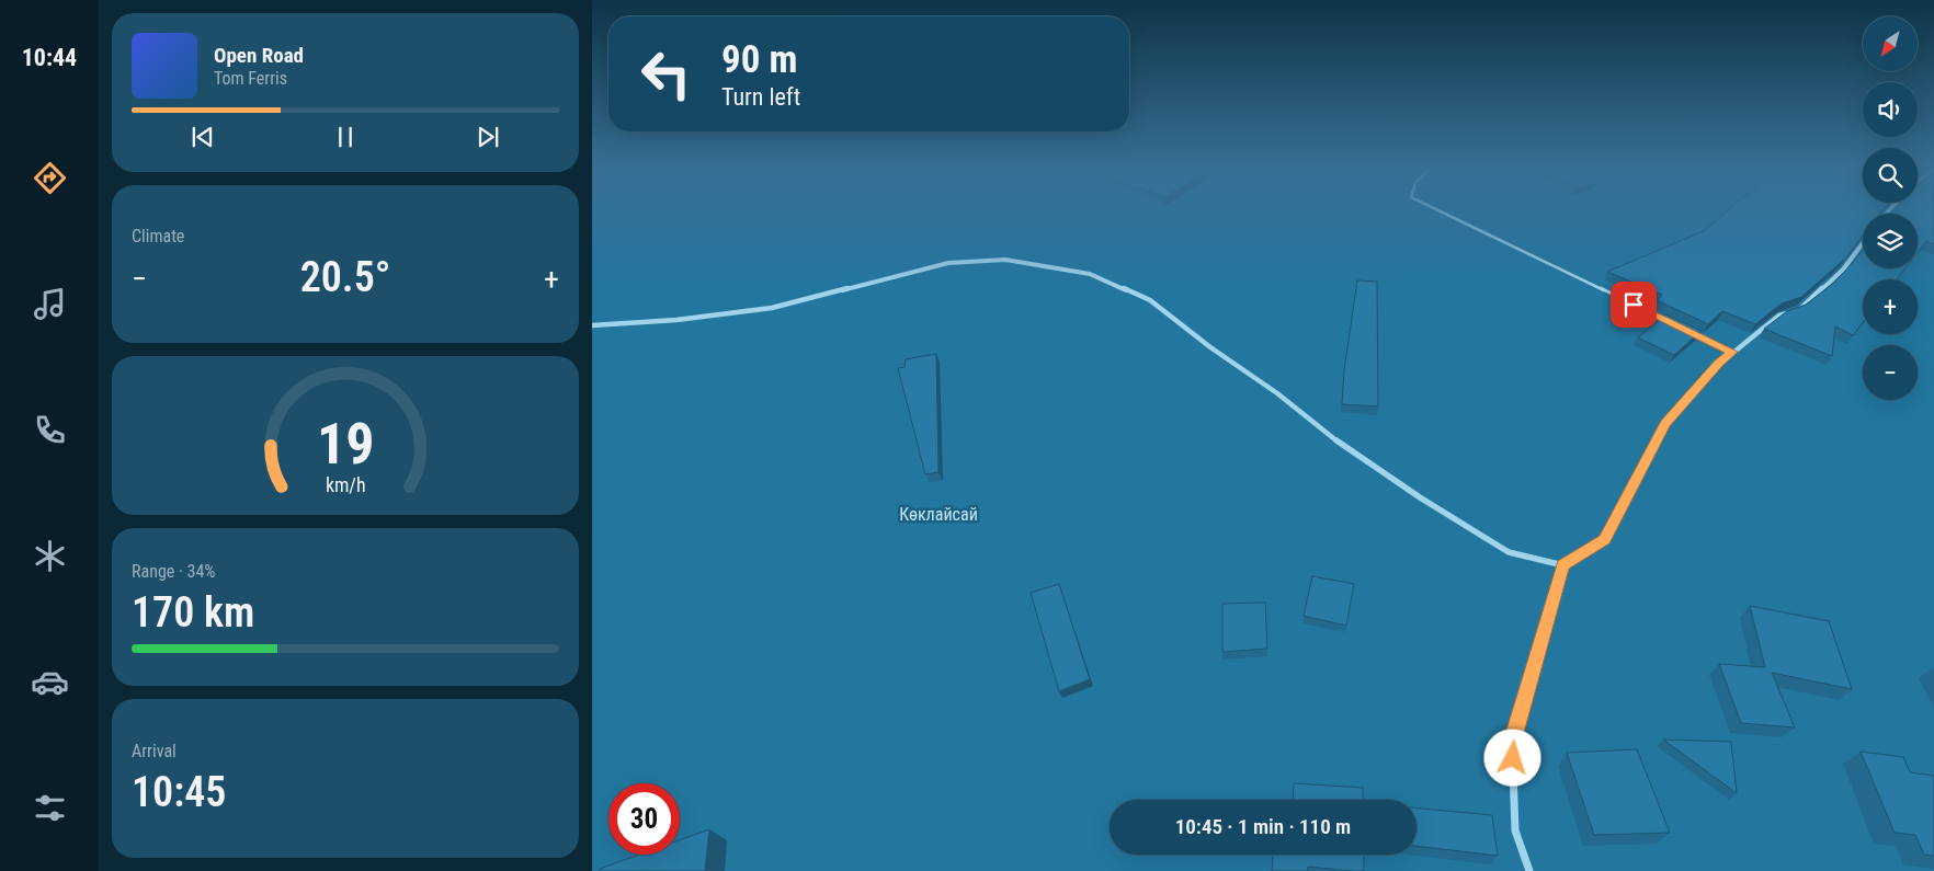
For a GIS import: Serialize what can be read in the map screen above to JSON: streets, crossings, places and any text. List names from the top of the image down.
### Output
{
  "parks": ["Көклайсай"],
  "north": "bottom left",
  "page": {
    "tabs": "10:44",
    "map_buttons": ["+", "−"],
    "turn": ["90 m", "Turn left"],
    "song": ["Open Road", "Tom Ferris"],
    "tile": [
      "Climate",
      ["Range · 34%", "170 km"],
      ["Arrival", "10:45"]
    ],
    "heat": ["−", "20.5°", "+"],
    "limit": "30",
    "trip": "10:45 · 1 min · 110 m",
    "gauge": ["19", "km/h"]
  }
}
